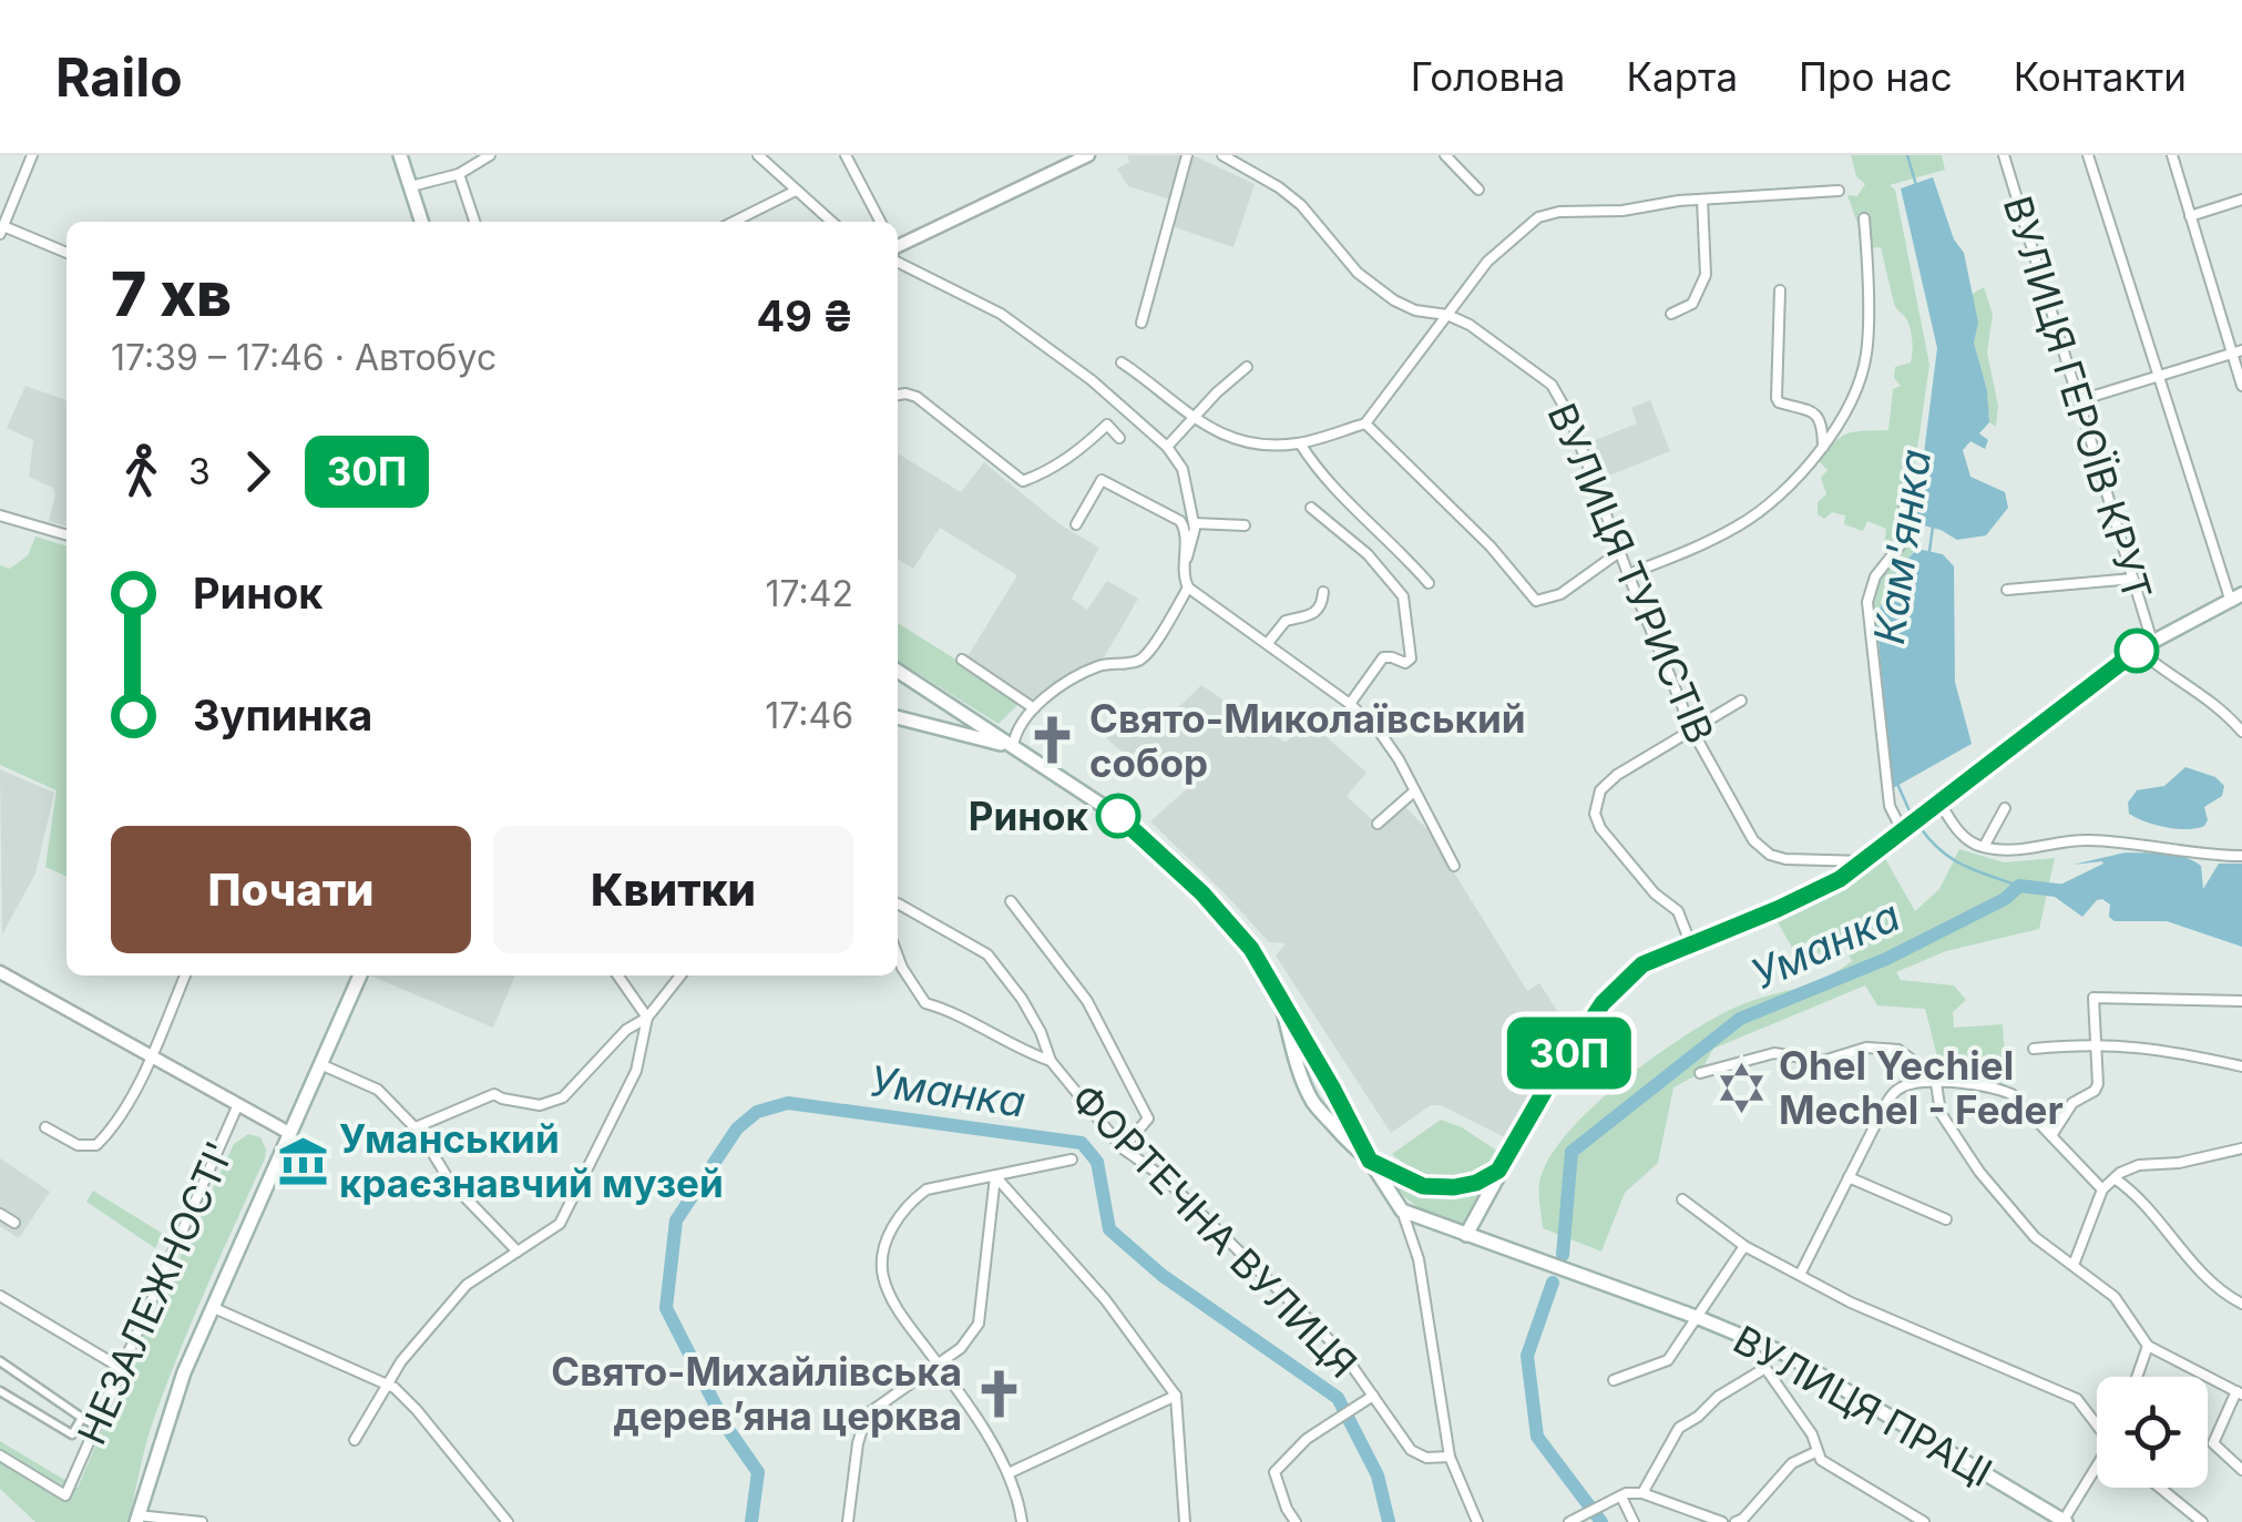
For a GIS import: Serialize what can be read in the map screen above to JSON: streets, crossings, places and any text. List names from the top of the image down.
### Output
{
  "streets": {
    "main road": ["ВУЛИЦЯ ПРАЦІ"],
    "street": [
      "ВУЛИЦЯ ГЕРОЇВ КРУТ",
      "ВУЛИЦЯ ТУРИСТІВ",
      "ФОРТЕЧНА ВУЛИЦЯ",
      "НЕЗАЛЕЖНОСТІ'"
    ]
  },
  "water": ["Кам'янка", "Уманка"],
  "places": {
    "church": ["Свято-Миколаївський собор", "Свято-Михайлівська деревʼяна церква"],
    "other": ["Ринок"],
    "synagogue": ["Ohel Yechiel Mechel - Feder"],
    "museum": ["Уманський краєзнавчий музей"]
  },
  "lines": ["bus line 30П"],
  "page": {
    "header": "Railo",
    "nav": [
      "Головна",
      "Карта",
      "Про нас",
      "Контакти"
    ],
    "on_map": "30П",
    "heading": ["7 хв", "17:39 – 17:46 · Автобус", "49 ₴"],
    "legs": ["3", "30П"],
    "list": [
      {
        "name": "Ринок",
        "value": "17:42"
      },
      {
        "name": "Зупинка",
        "value": "17:46"
      }
    ],
    "buttons": ["Почати", "Квитки"]
  }
}
